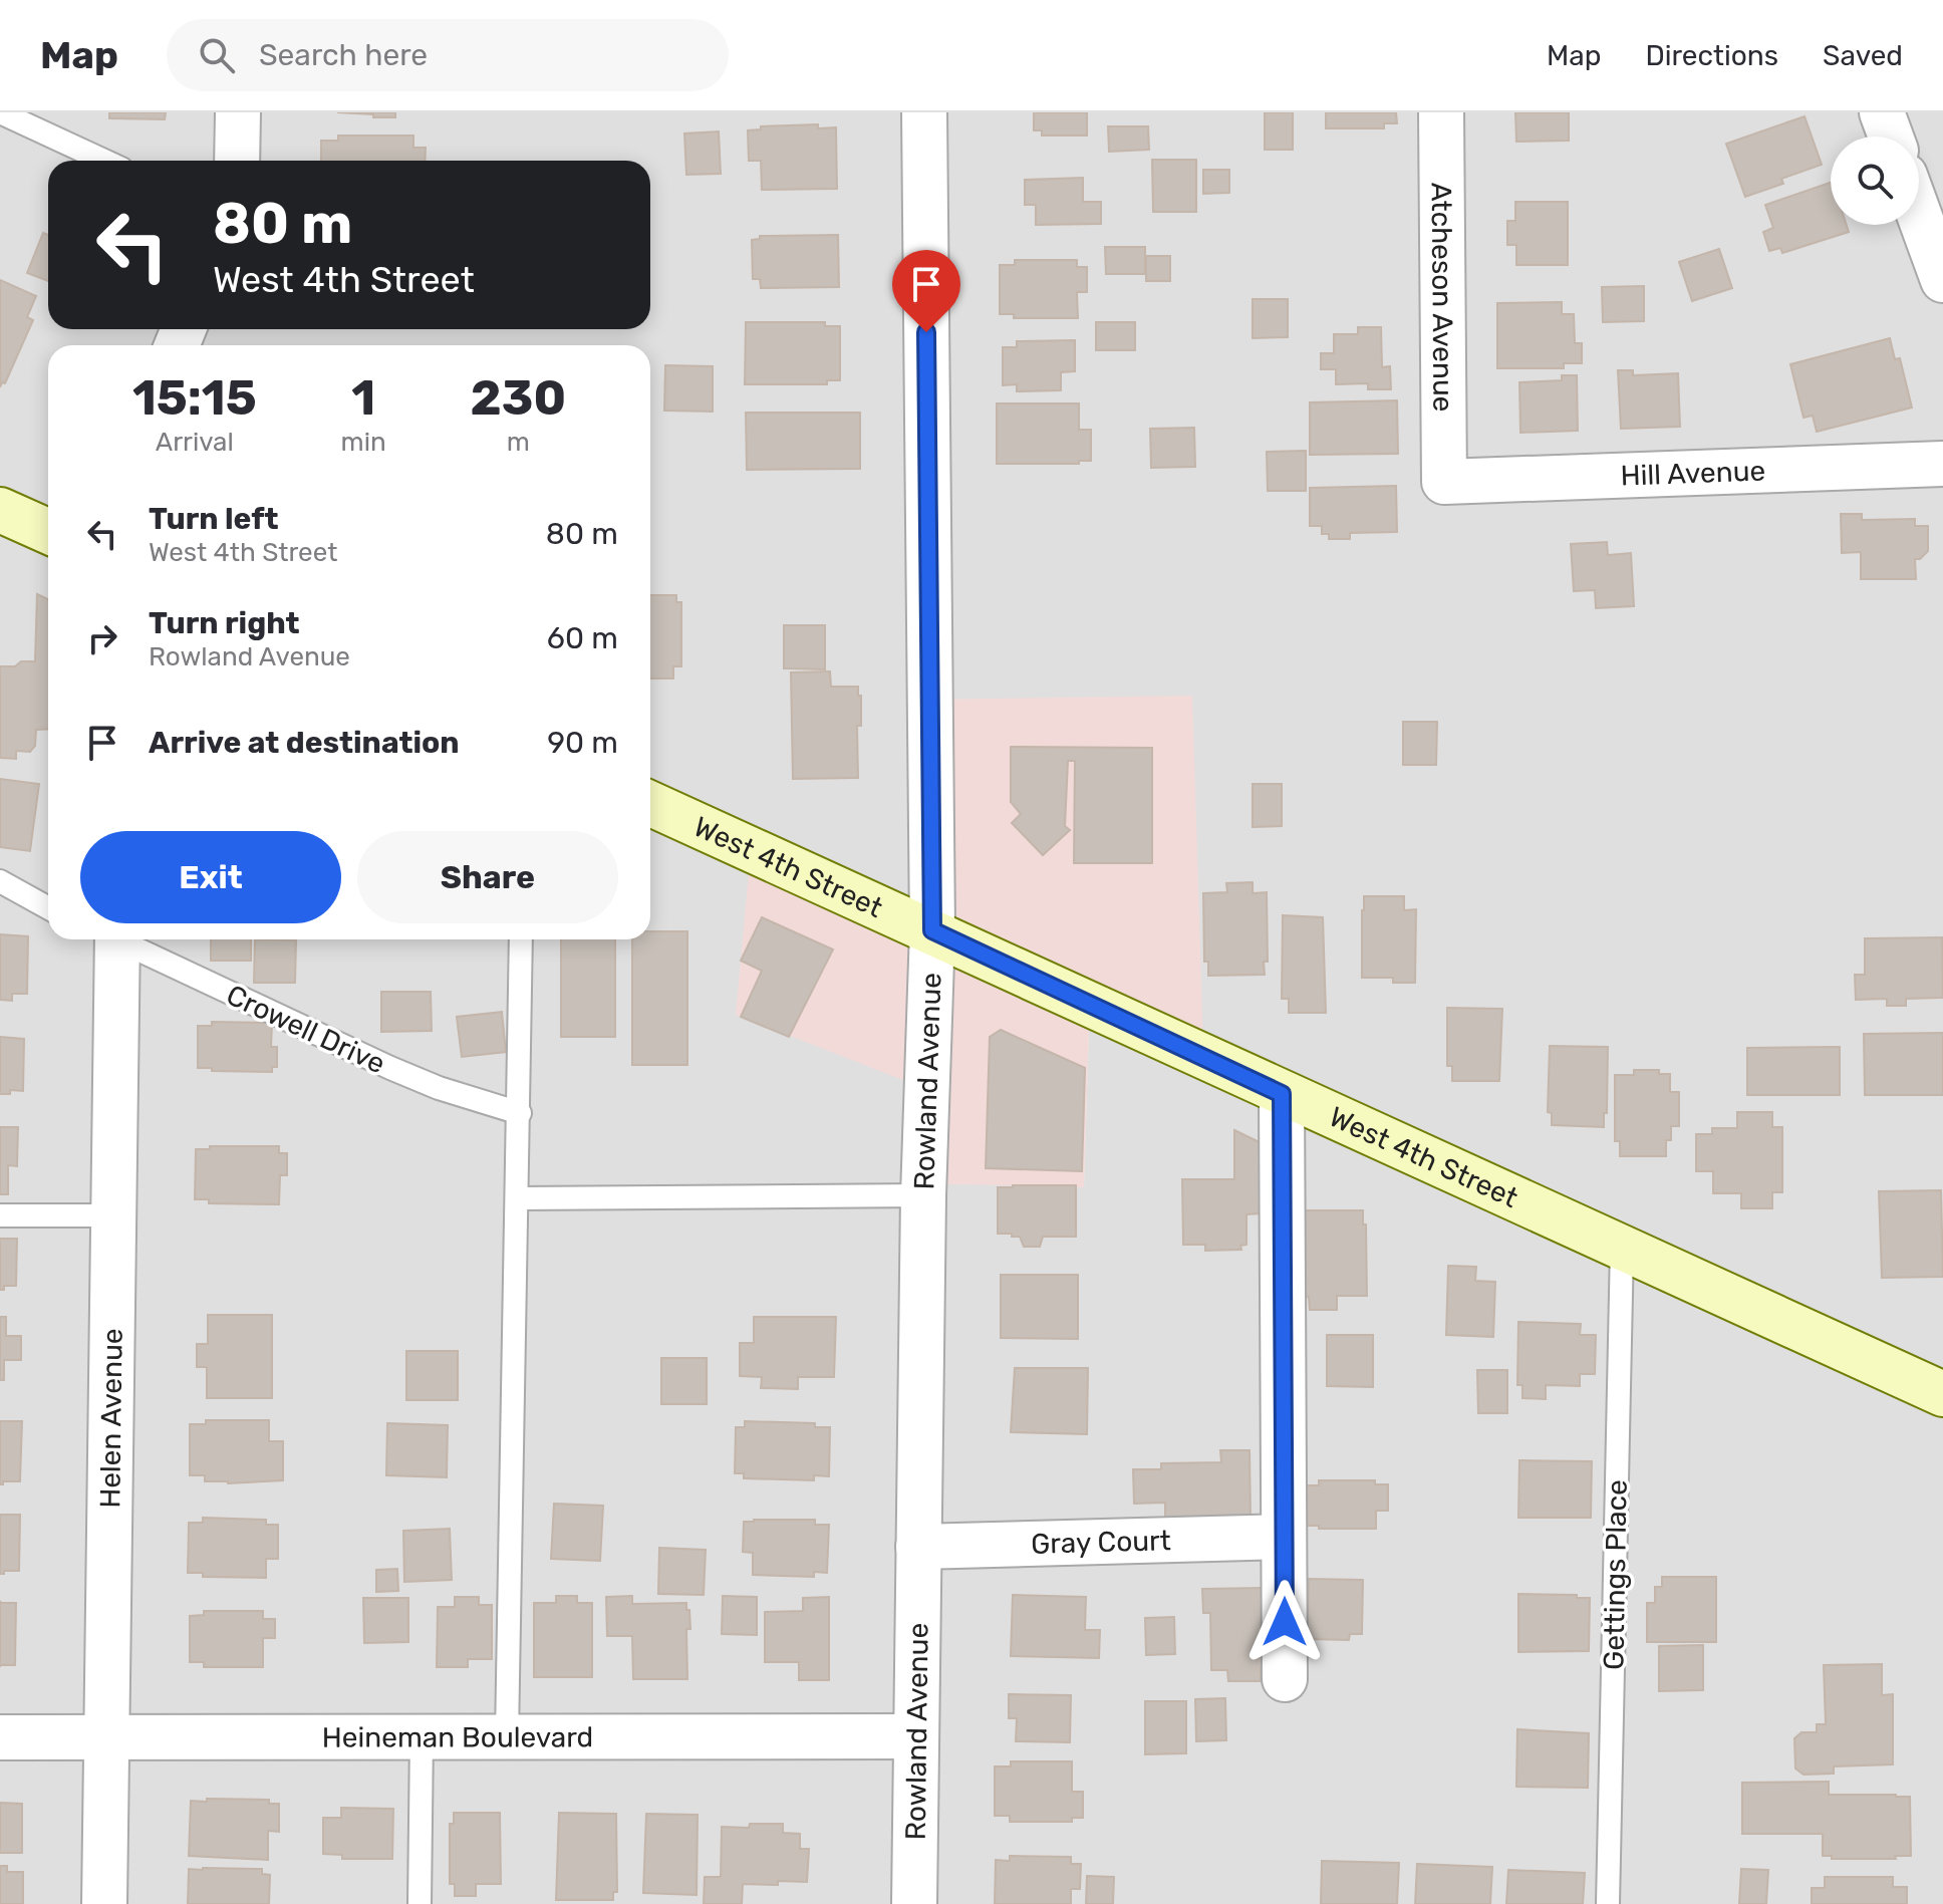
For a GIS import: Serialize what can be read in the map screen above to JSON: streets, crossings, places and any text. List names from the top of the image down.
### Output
{
  "streets": {
    "main road": ["West 4th Street"],
    "street": [
      "Atcheson Avenue",
      "Hill Avenue",
      "Rowland Avenue",
      "Helen Avenue",
      "Gray Court",
      "Heineman Boulevard"
    ],
    "lane": ["Crowell Drive", "Gettings Place"]
  },
  "crossings": [
    ["Atcheson Avenue", "Hill Avenue"],
    ["West 4th Street", "Rowland Avenue"],
    ["West 4th Street", "Gettings Place"],
    ["Rowland Avenue", "Gray Court"],
    ["Rowland Avenue", "Heineman Boulevard"],
    ["Helen Avenue", "Heineman Boulevard"]
  ],
  "page": {
    "header": "Map",
    "search": "Search here",
    "nav": ["Map", "Directions", "Saved"],
    "turn": ["80 m", "West 4th Street"],
    "eta": [
      "15:15",
      "Arrival",
      "1",
      "min",
      "230",
      "m"
    ],
    "list": [
      {
        "name": "Turn left",
        "note": "West 4th Street",
        "value": "80 m"
      },
      {
        "name": "Turn right",
        "note": "Rowland Avenue",
        "value": "60 m"
      },
      {
        "name": "Arrive at destination",
        "value": "90 m"
      }
    ],
    "buttons": ["Exit", "Share"]
  }
}
